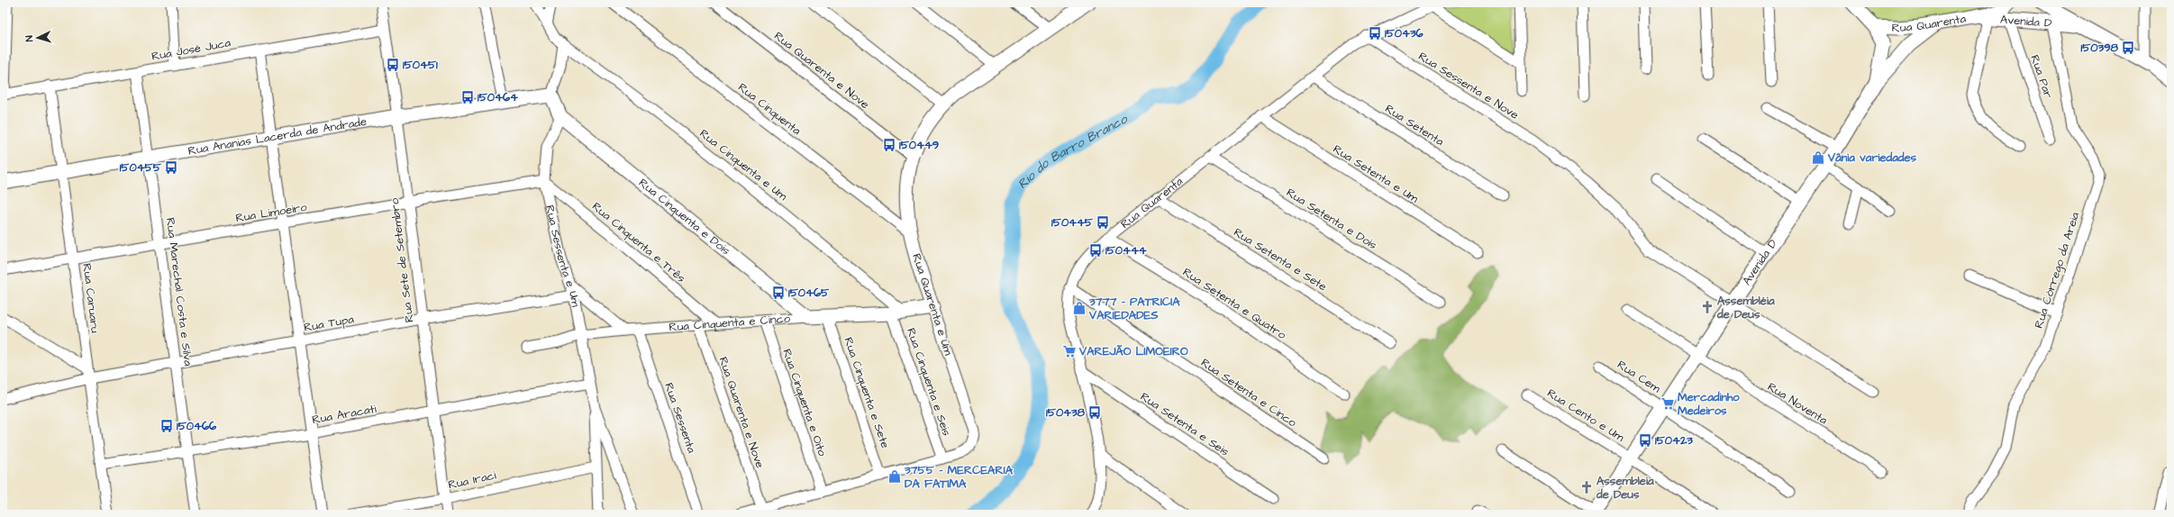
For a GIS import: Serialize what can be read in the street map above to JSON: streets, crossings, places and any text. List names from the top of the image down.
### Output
{
  "streets": {
    "street": [
      "Rua Quarenta",
      "Avenida D",
      "Rua José Juca",
      "Rua Quarenta e Nove",
      "Rua Par",
      "Rua Sessenta e Nove",
      "Rua Cinquenta",
      "Rua Setenta",
      "Rua Ananias Lacerda de Andrade",
      "Rua Cinquenta e Um",
      "Rua Setenta e Um",
      "Rua Limoeiro",
      "Rua Cinquenta e Dois",
      "Rua Setenta e Dois",
      "Rua Cinquenta e Três",
      "Rua Sessenta e Um",
      "Rua Setenta e Sete",
      "Rua Sete de Setembro",
      "Rua Córrego da Areia",
      "Rua Marechal Costa e Silva",
      "Rua Caruaru",
      "Rua Setenta e Quatro",
      "Rua Quarenta e Um",
      "Rua Tupa",
      "Rua Cinquenta e Cinco",
      "Rua Cem",
      "Rua Cinquenta e Seis",
      "Rua Cinquenta e Sete",
      "Rua Setenta e Cinco",
      "Rua Cinquenta e Oito",
      "Rua Noventa",
      "Rua Aracati",
      "Rua Cento e Um",
      "Rua Sessenta",
      "Rua Setenta e Seis",
      "Rua Iraci"
    ]
  },
  "crossings": [
    ["Rua Quarenta", "Avenida D"],
    ["Rua Quarenta", "Rua Sessenta e Nove"],
    ["Rua Quarenta", "Rua Setenta"],
    ["Rua Quarenta", "Rua Setenta e Um"],
    ["Rua Quarenta", "Rua Setenta e Dois"],
    ["Rua Quarenta", "Rua Setenta e Sete"],
    ["Rua Quarenta", "Rua Setenta e Quatro"],
    ["Rua Quarenta", "Rua Setenta e Cinco"],
    ["Rua Quarenta", "Rua Setenta e Seis"],
    ["Avenida D", "Rua Par"],
    ["Avenida D", "Rua Sessenta e Nove"],
    ["Avenida D", "Rua Córrego da Areia"],
    ["Avenida D", "Rua Cem"],
    ["Avenida D", "Rua Noventa"],
    ["Avenida D", "Rua Cento e Um"],
    ["Rua José Juca", "Rua Sete de Setembro"],
    ["Rua José Juca", "Rua Marechal Costa e Silva"],
    ["Rua José Juca", "Rua Caruaru"],
    ["Rua Quarenta e Nove", "Rua Quarenta e Um"],
    ["Rua Quarenta e Nove", "Rua Cinquenta e Cinco"],
    ["Rua Cinquenta", "Rua Quarenta e Um"],
    ["Rua Ananias Lacerda de Andrade", "Rua Sete de Setembro"],
    ["Rua Ananias Lacerda de Andrade", "Rua Marechal Costa e Silva"],
    ["Rua Ananias Lacerda de Andrade", "Rua Caruaru"],
    ["Rua Cinquenta e Um", "Rua Cinquenta e Cinco"],
    ["Rua Cinquenta e Um", "Rua Cinquenta e Seis"],
    ["Rua Limoeiro", "Rua Cinquenta e Três"],
    ["Rua Limoeiro", "Rua Sessenta e Um"],
    ["Rua Limoeiro", "Rua Sete de Setembro"],
    ["Rua Limoeiro", "Rua Marechal Costa e Silva"],
    ["Rua Limoeiro", "Rua Caruaru"],
    ["Rua Cinquenta e Dois", "Rua Sessenta e Um"],
    ["Rua Cinquenta e Dois", "Rua Cinquenta e Cinco"],
    ["Rua Cinquenta e Três", "Rua Sessenta e Um"],
    ["Rua Cinquenta e Três", "Rua Cinquenta e Cinco"],
    ["Rua Sessenta e Um", "Rua Tupa"],
    ["Rua Sessenta e Um", "Rua Cinquenta e Cinco"],
    ["Rua Sessenta e Um", "Rua Aracati"],
    ["Rua Sete de Setembro", "Rua Tupa"],
    ["Rua Sete de Setembro", "Rua Aracati"],
    ["Rua Sete de Setembro", "Rua Iraci"],
    ["Rua Marechal Costa e Silva", "Rua Tupa"],
    ["Rua Marechal Costa e Silva", "Rua Aracati"],
    ["Rua Caruaru", "Rua Tupa"],
    ["Rua Caruaru", "Rua Aracati"],
    ["Rua Quarenta e Um", "Rua Cinquenta e Cinco"],
    ["Rua Quarenta e Um", "Rua Cinquenta e Seis"],
    ["Rua Quarenta e Um", "Rua Cinquenta e Sete"],
    ["Rua Quarenta e Um", "Rua Cinquenta e Oito"],
    ["Rua Cinquenta e Cinco", "Rua Cinquenta e Seis"],
    ["Rua Cinquenta e Cinco", "Rua Cinquenta e Sete"],
    ["Rua Cinquenta e Cinco", "Rua Cinquenta e Oito"],
    ["Rua Cinquenta e Cinco", "Rua Sessenta"]
  ],
  "water": ["Rio do Barro Branco"],
  "places": {
    "bus stop": [
      "150436",
      "150398",
      "150451",
      "150464",
      "150449",
      "150455",
      "150445",
      "150444",
      "150465",
      "150438",
      "150466",
      "150423"
    ],
    "shop": ["Vânia variedades", "3777 - PATRICIA VARIEDADES", "3755 - MERCEARIA DA FATIMA"],
    "church": ["Assembléia de Deus", "Assembleia de Deus"],
    "supermarket": ["VAREJÃO LIMOEIRO", "Mercadinho Medeiros"]
  },
  "north": "left"
}
